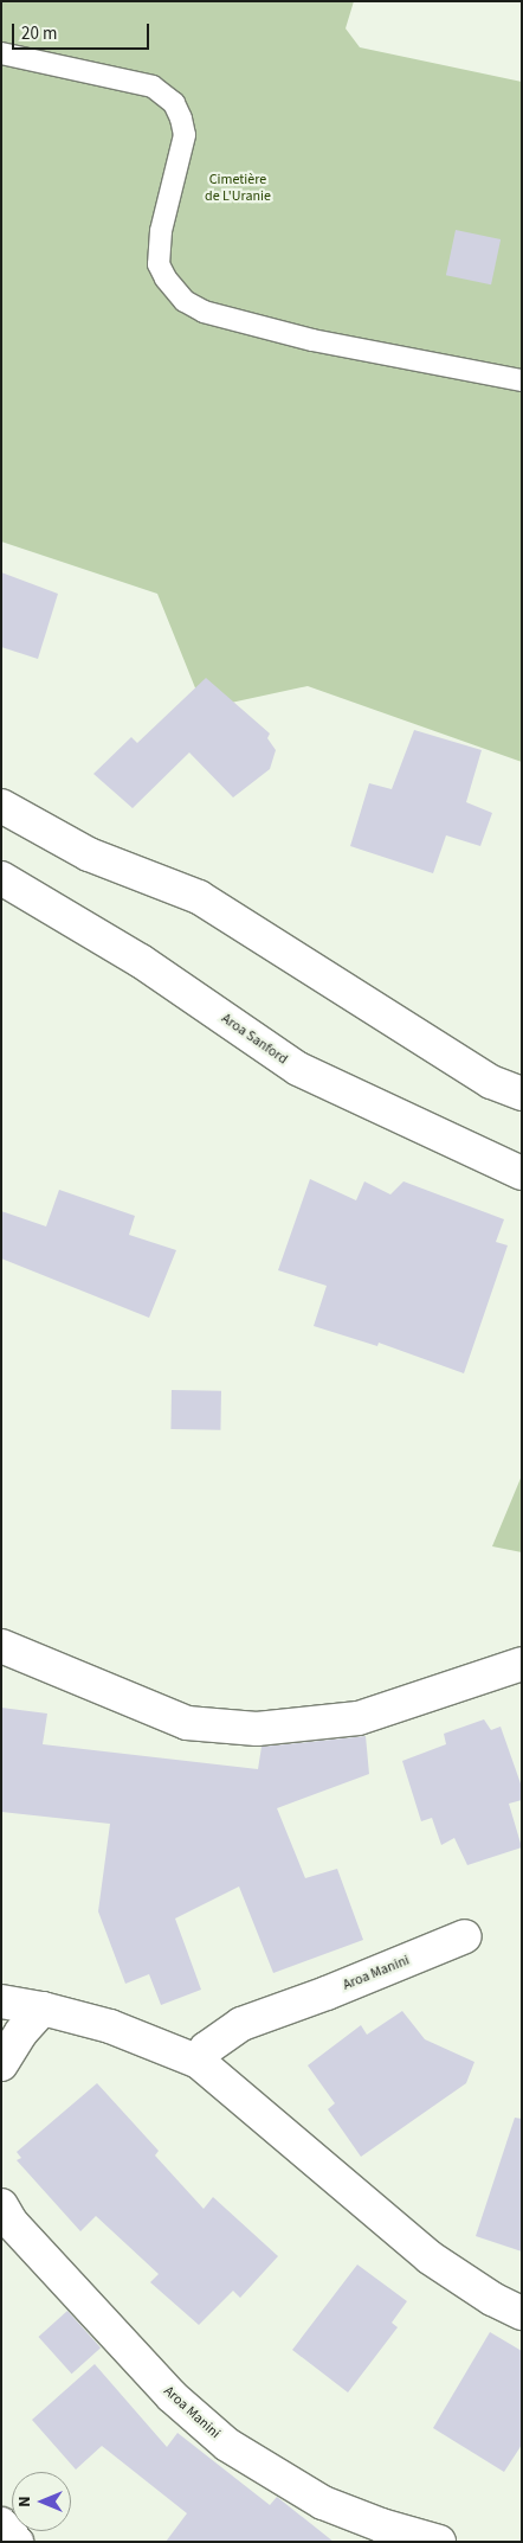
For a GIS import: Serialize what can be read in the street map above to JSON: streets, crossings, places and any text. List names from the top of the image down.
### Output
{
  "streets": {
    "street": ["Aroa Sanford", "Aroa Manini"]
  },
  "parks": ["Cimetière de L'Uranie"],
  "scale_bar": "20 m",
  "north": "left"
}
